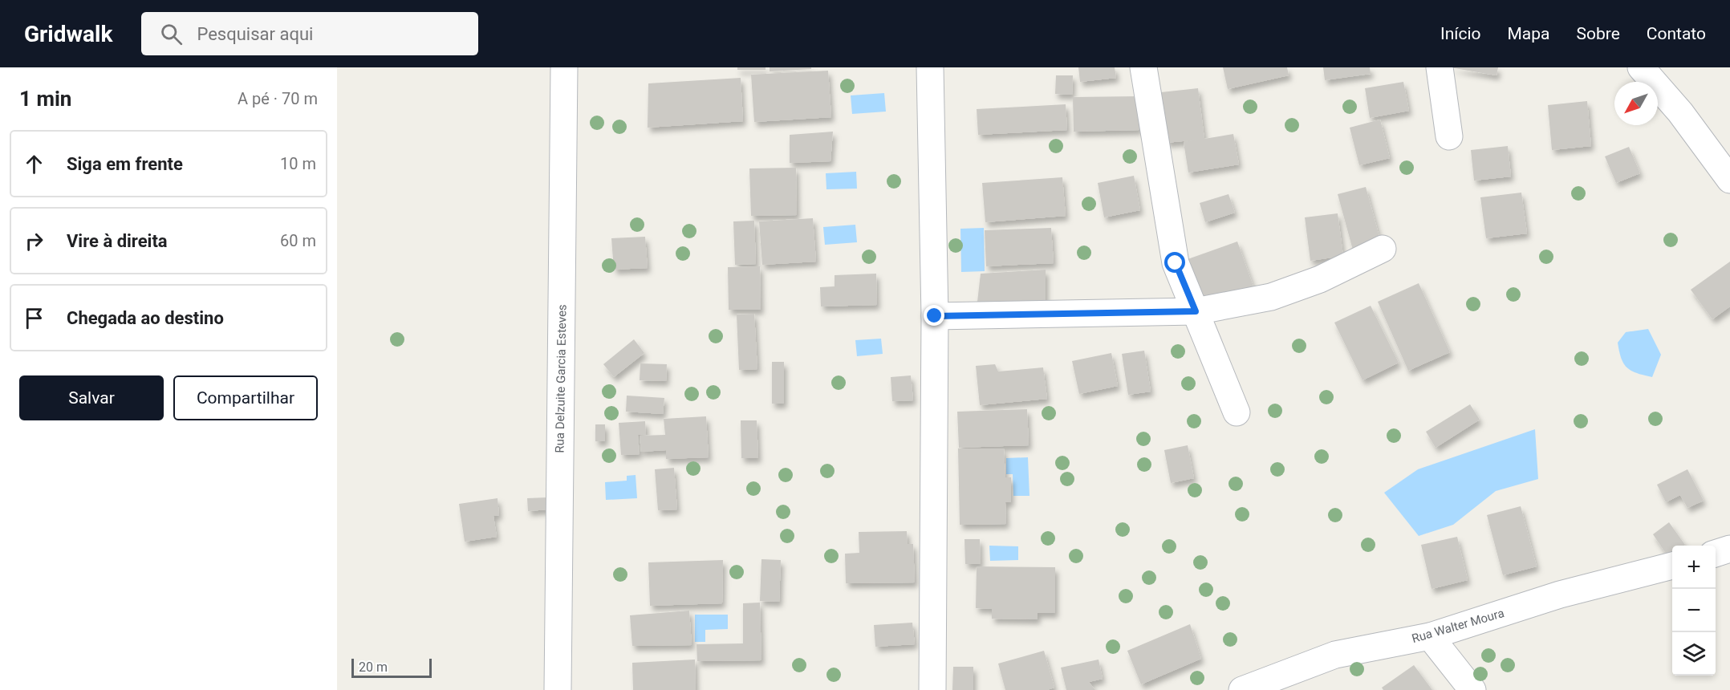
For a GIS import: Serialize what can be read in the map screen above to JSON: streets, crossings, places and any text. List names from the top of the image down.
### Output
{
  "streets": {
    "street": ["Rua Delzuite Garcia Esteves", "Rua Walter Moura"]
  },
  "scale_bar": "20 m",
  "north": "bottom left",
  "page": {
    "header": "Gridwalk",
    "search": "Pesquisar aqui",
    "nav": [
      "Início",
      "Mapa",
      "Sobre",
      "Contato"
    ],
    "heading": ["1 min", "A pé · 70 m"],
    "list": [
      ["Siga em frente", "10 m"],
      ["Vire à direita", "60 m"],
      "Chegada ao destino"
    ],
    "buttons": ["Salvar", "Compartilhar"],
    "map_buttons": ["+", "−"],
    "scale": "20 m"
  }
}
